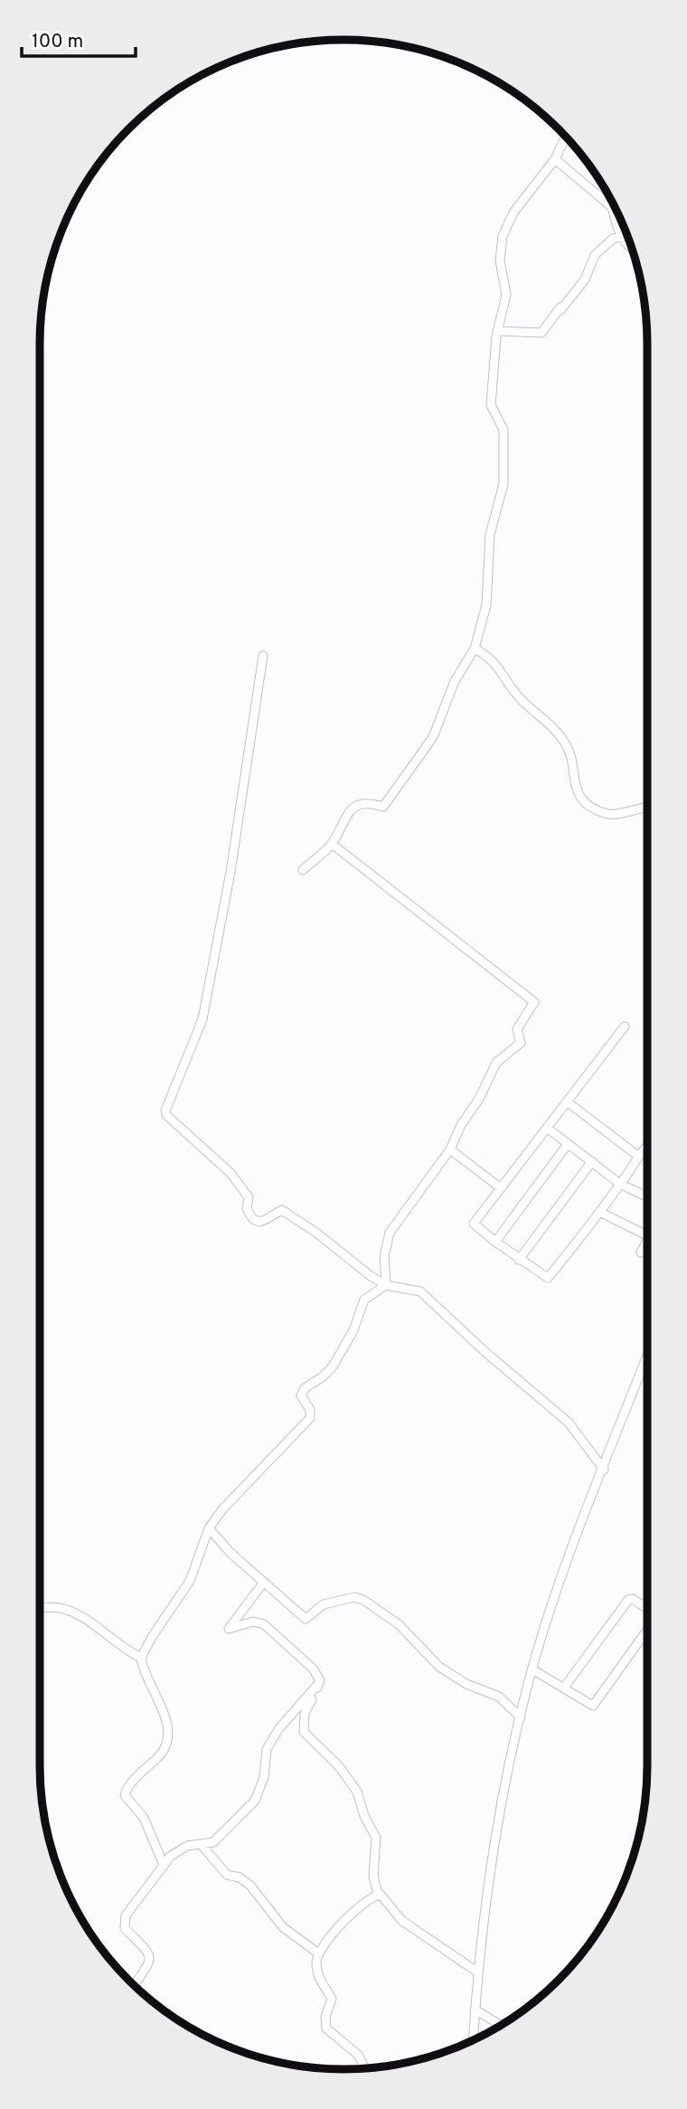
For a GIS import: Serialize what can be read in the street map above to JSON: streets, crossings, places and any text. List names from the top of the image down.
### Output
{
  "scale_bar": "100 m"
}
